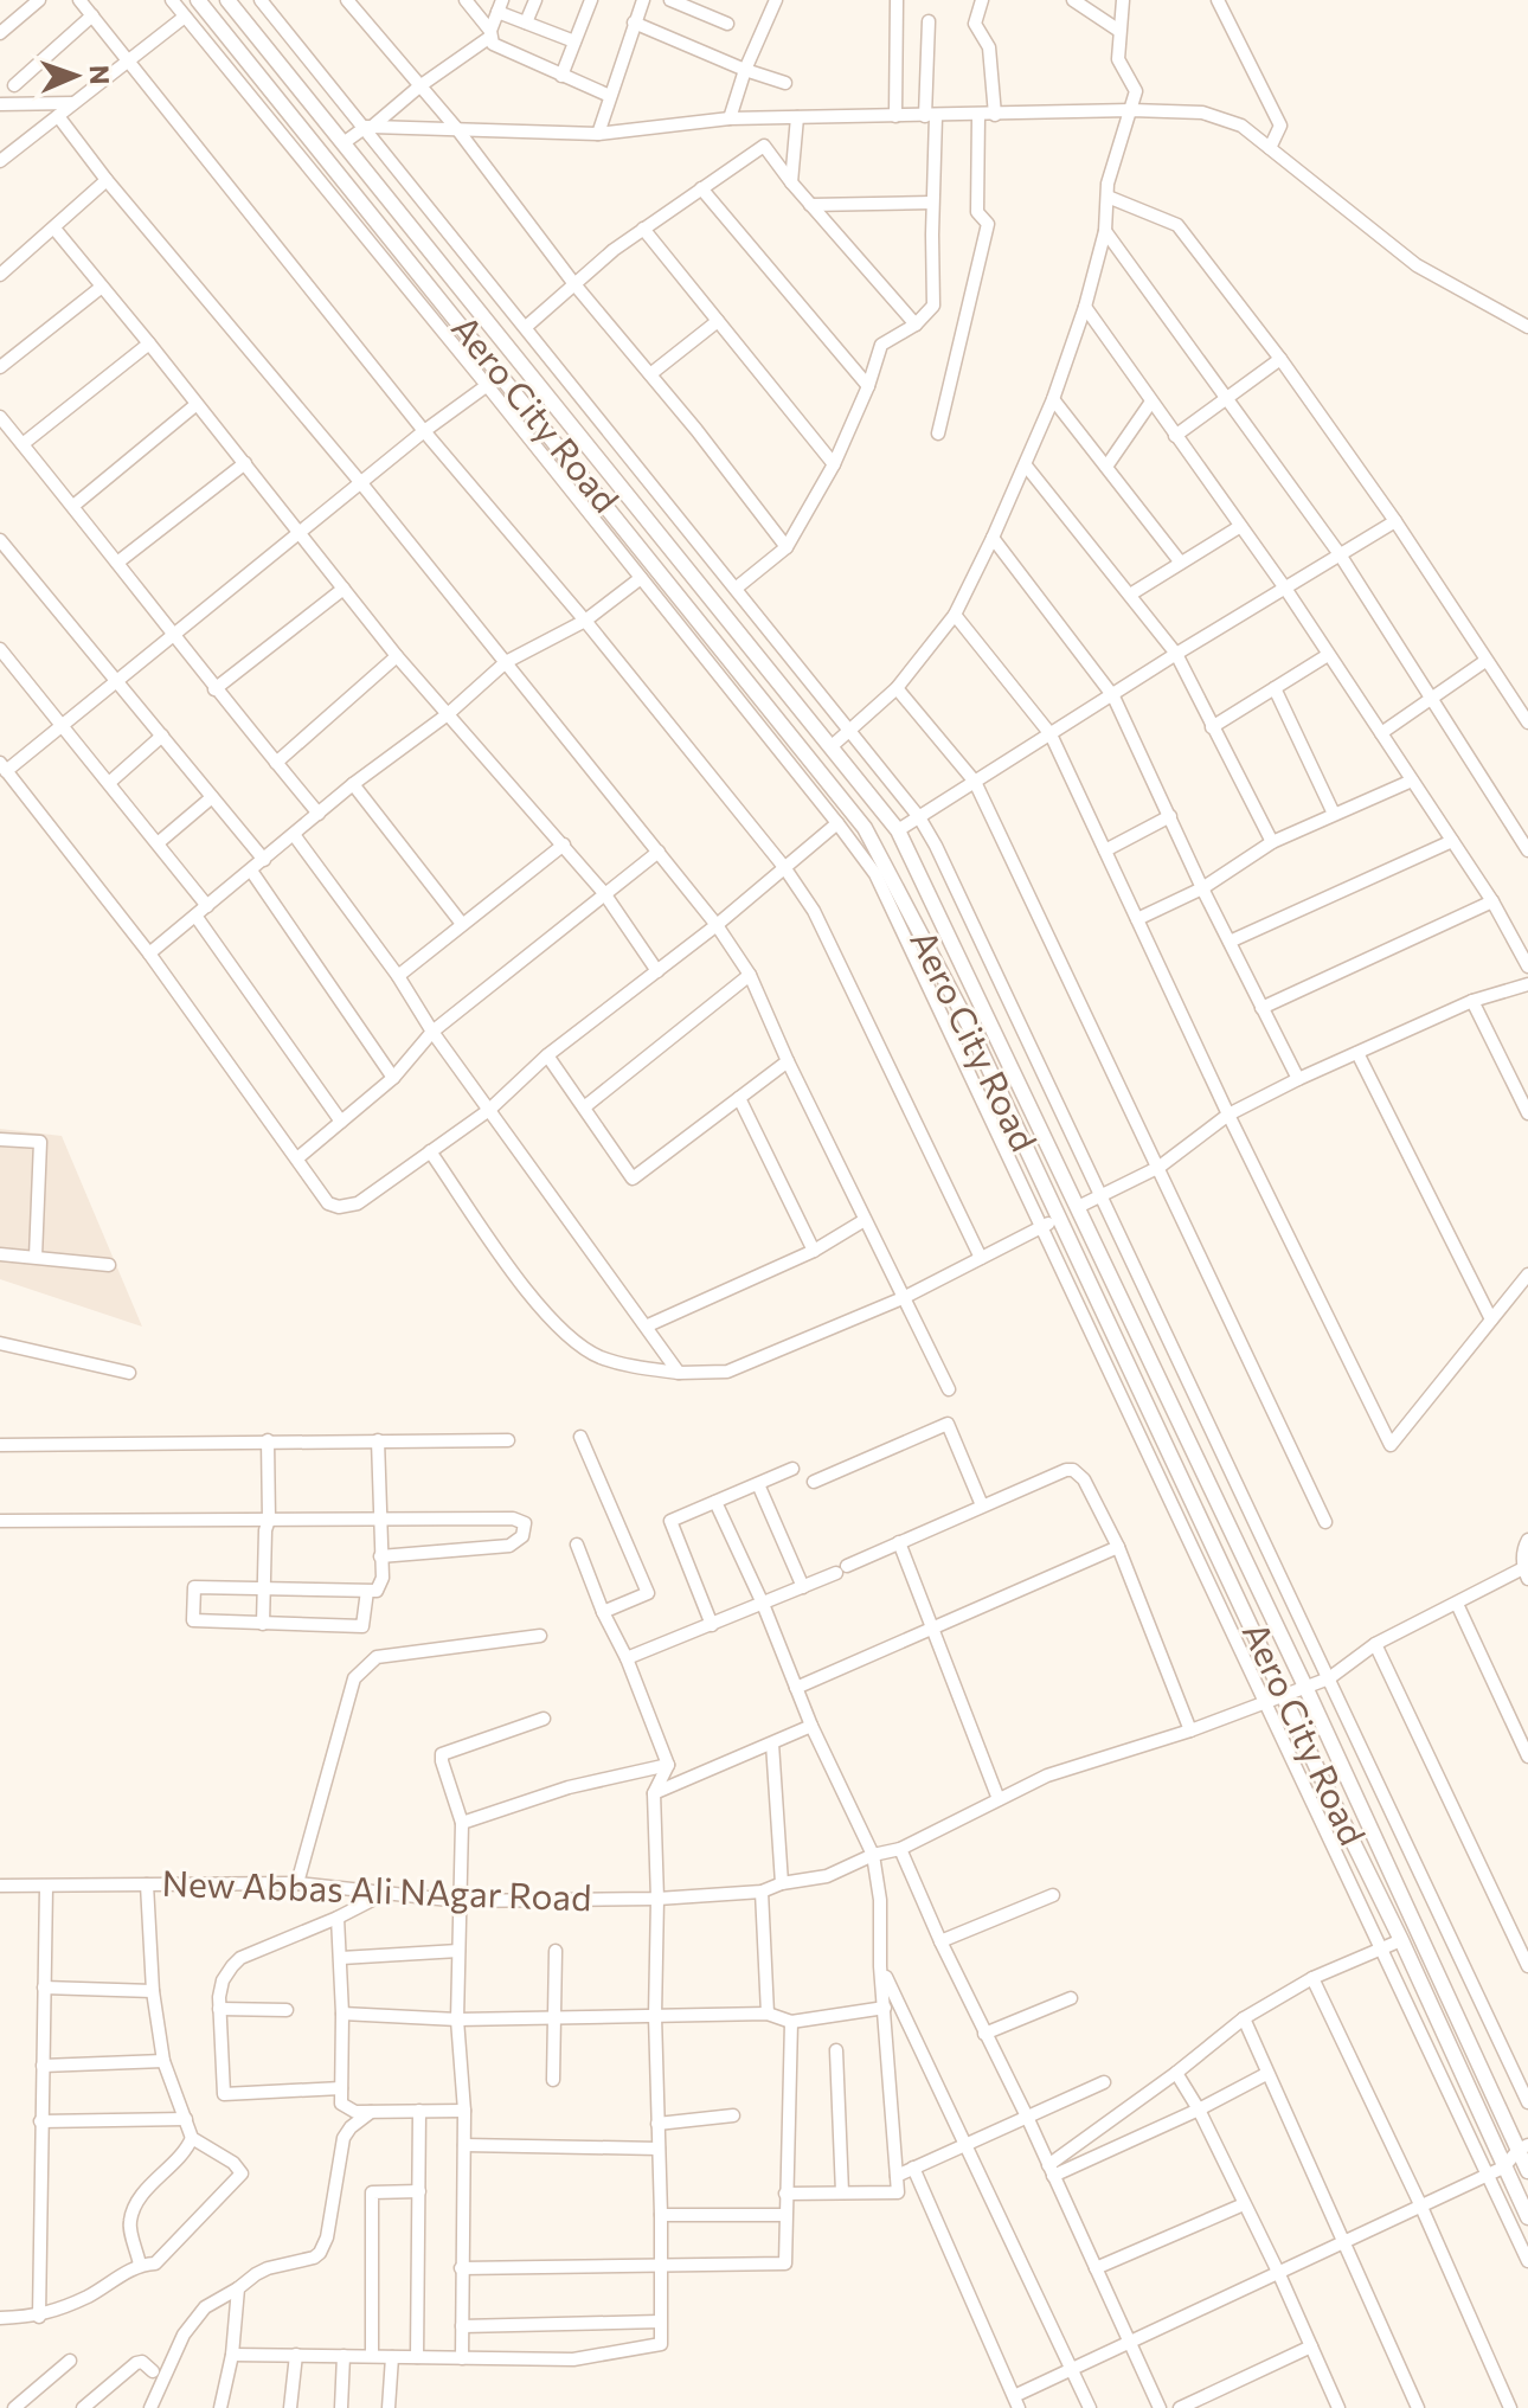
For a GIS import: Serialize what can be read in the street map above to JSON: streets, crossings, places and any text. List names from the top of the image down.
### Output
{
  "streets": {
    "street": ["Aero City Road", "New Abbas Ali NAgar Road"]
  },
  "crossings": [
    ["Aero City Road", "New Abbas Ali NAgar Road"]
  ],
  "north": "right"
}
